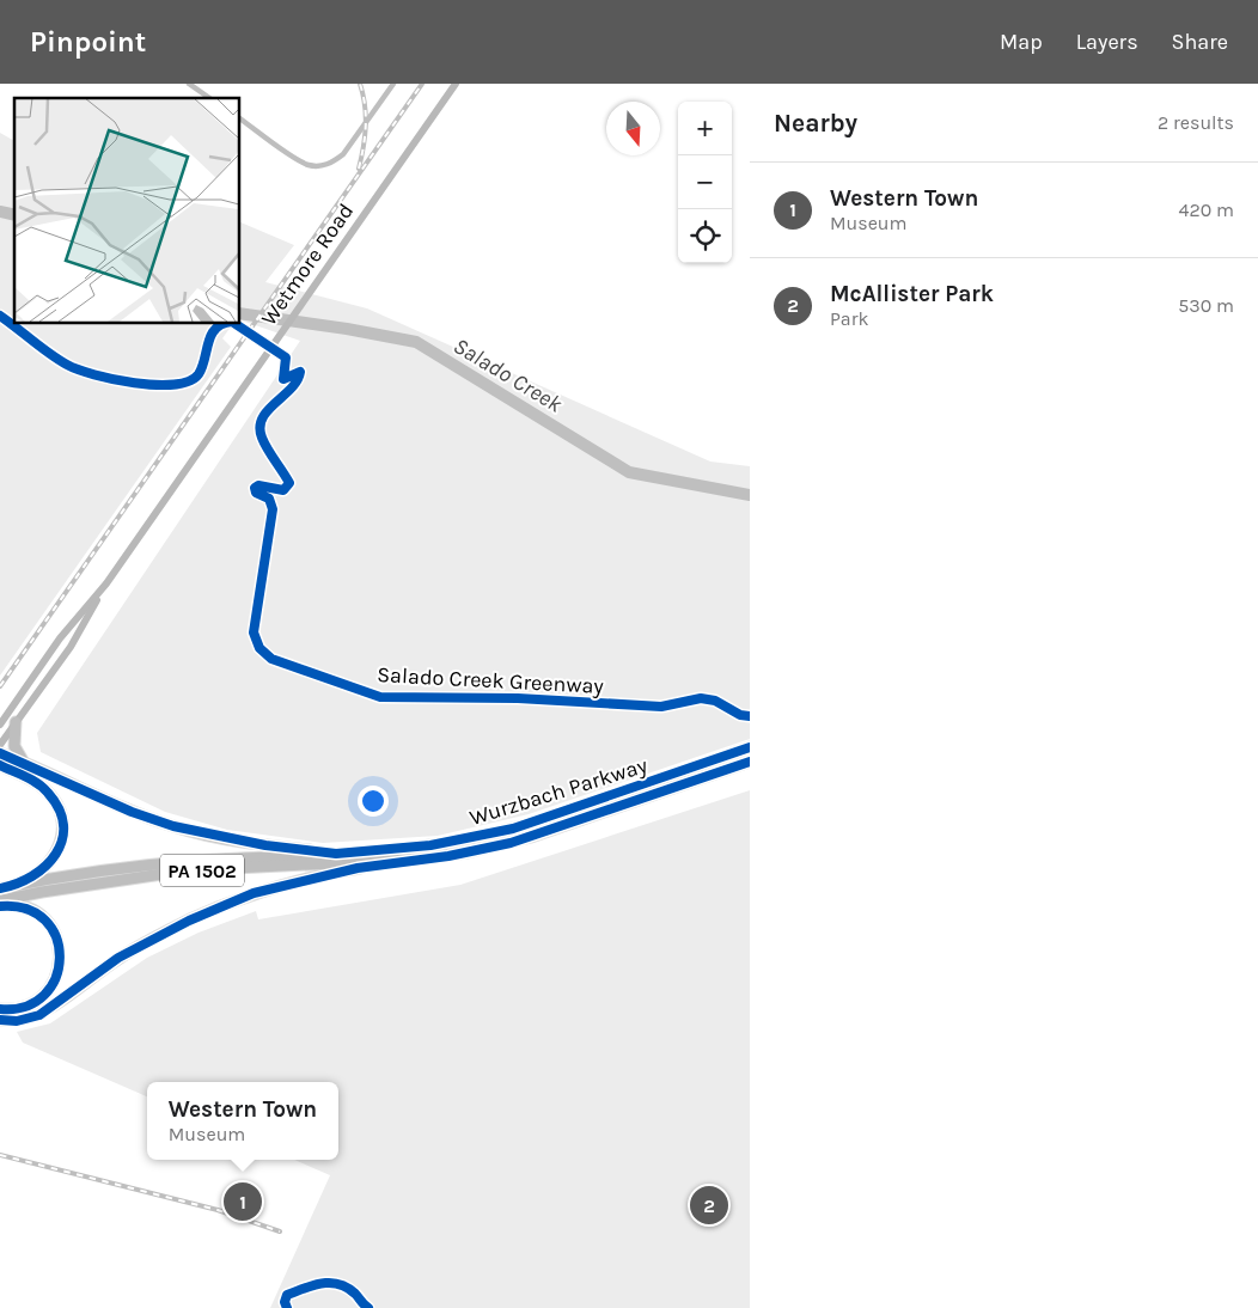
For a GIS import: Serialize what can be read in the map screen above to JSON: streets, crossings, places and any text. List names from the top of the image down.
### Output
{
  "streets": {
    "highway": ["Wurzbach Parkway", "PA 1502"],
    "main road": ["Wetmore Road"],
    "cycle path": ["Salado Creek Greenway"]
  },
  "water": ["Salado Creek"],
  "north": "bottom",
  "page": {
    "header": "Pinpoint",
    "nav": ["Map", "Layers", "Share"],
    "heading": ["Nearby", "2 results"],
    "map_buttons": ["+", "−"],
    "list": [
      {
        "mark": "1",
        "name": "Western Town",
        "note": "Museum",
        "value": "420 m"
      },
      {
        "mark": "2",
        "name": "McAllister Park",
        "note": "Park",
        "value": "530 m"
      }
    ],
    "popup": ["Western Town", "Museum"],
    "pins": ["1", "2"]
  }
}
